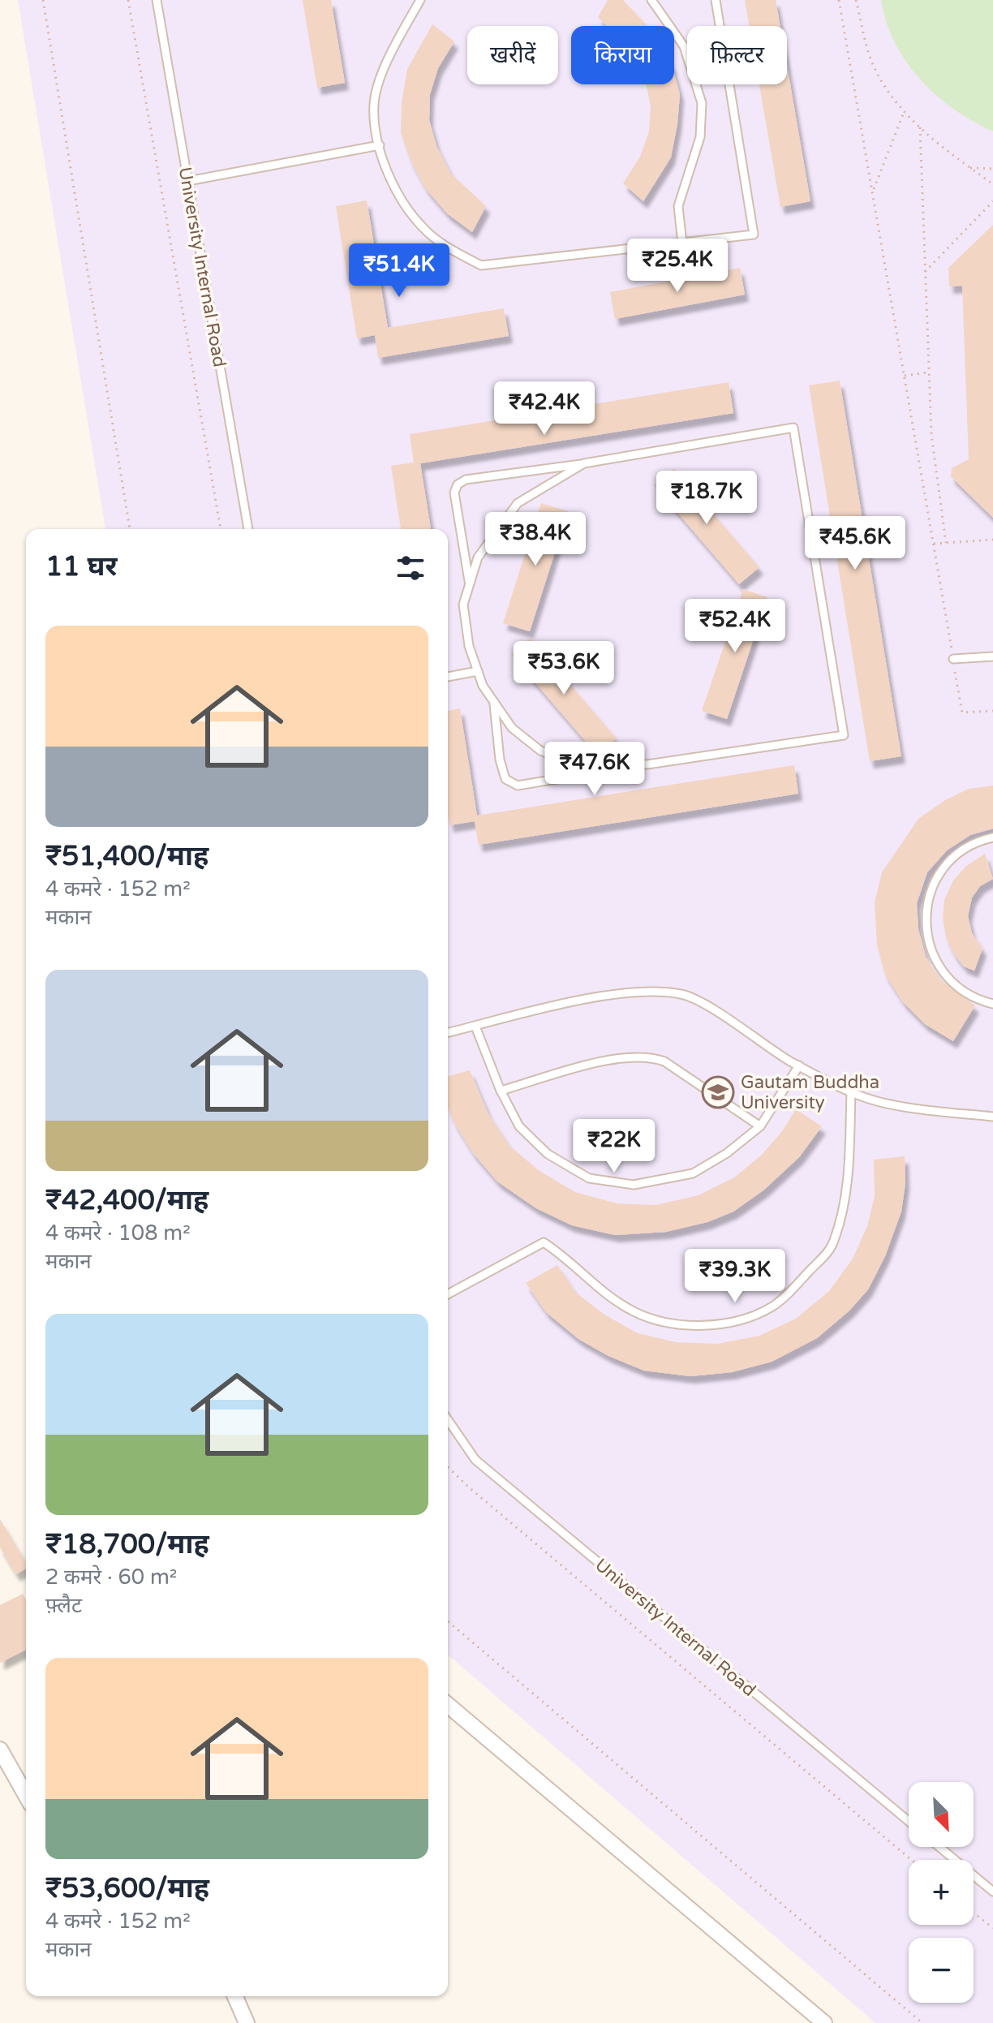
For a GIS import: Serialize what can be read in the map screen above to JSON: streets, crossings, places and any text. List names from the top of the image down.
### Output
{
  "streets": {
    "lane": ["University Internal Road"]
  },
  "places": {
    "school or university": ["Gautam Buddha University"]
  },
  "north": "bottom right",
  "page": {
    "chip": ["खरीदें", "किराया", "फ़िल्टर"],
    "price": [
      "₹25.4K",
      "₹51.4K",
      "₹42.4K",
      "₹18.7K",
      "₹38.4K",
      "₹45.6K",
      "₹52.4K",
      "₹53.6K",
      "₹47.6K",
      "₹22K",
      "₹39.3K"
    ],
    "heading": "11 घर",
    "list": [
      {
        "name": "₹51,400/माह",
        "note": "4 कमरे · 152 m² · मकान"
      },
      {
        "name": "₹42,400/माह",
        "note": "4 कमरे · 108 m² · मकान"
      },
      {
        "name": "₹18,700/माह",
        "note": "2 कमरे · 60 m² · फ़्लैट"
      },
      {
        "name": "₹53,600/माह",
        "note": "4 कमरे · 152 m² · मकान"
      }
    ],
    "map_buttons": ["+", "−"]
  }
}
